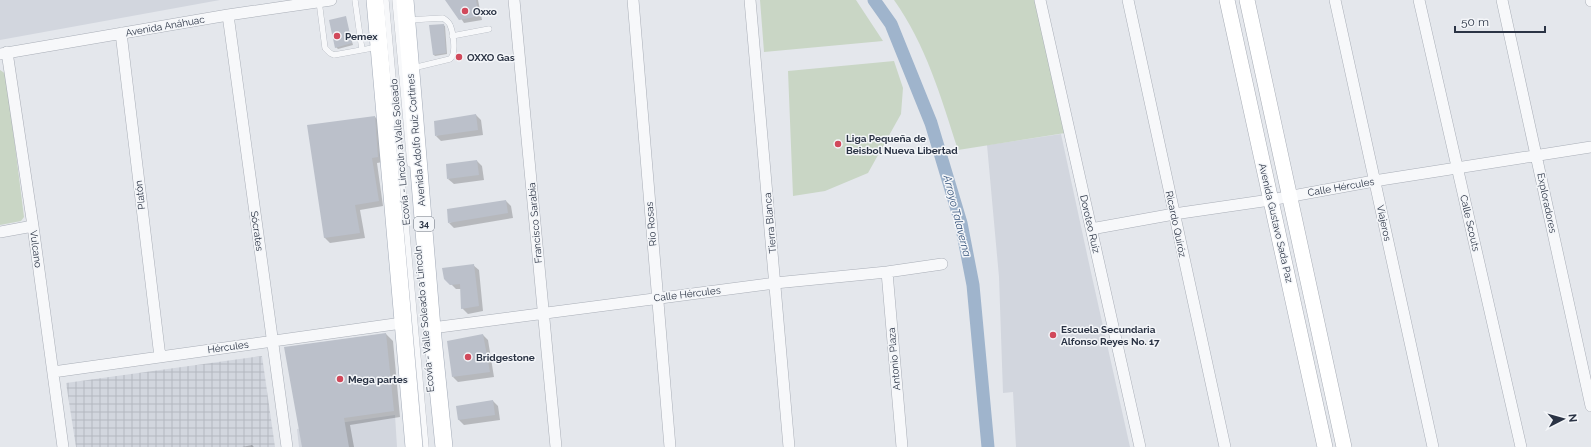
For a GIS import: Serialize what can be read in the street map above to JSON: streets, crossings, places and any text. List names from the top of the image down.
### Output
{
  "streets": {
    "main road": ["Avenida Adolfo Ruíz Cortines", "34"],
    "street": [
      "Avenida Anáhuac",
      "Calle Hércules",
      "Platón",
      "Exploradores",
      "Francisco Sarabia",
      "Tierra Blanca",
      "Avenida Gustavo Sada Paz",
      "Viajeros",
      "Calle Scouts",
      "Río Rosas",
      "Doroteo Ruíz",
      "Ricardo Quiróz",
      "Sócrates",
      "Vulcano",
      "Hércules",
      "Antonio Plaza"
    ],
    "lane": ["Ecovía - Lincoln a Valle Soleado"]
  },
  "crossings": [
    ["Avenida Anáhuac", "Platón"],
    ["Avenida Anáhuac", "Sócrates"],
    ["Avenida Anáhuac", "Vulcano"],
    ["Avenida Adolfo Ruíz Cortines", "Calle Hércules"],
    ["Calle Hércules", "Exploradores"],
    ["Calle Hércules", "Francisco Sarabia"],
    ["Calle Hércules", "Tierra Blanca"],
    ["Calle Hércules", "Avenida Gustavo Sada Paz"],
    ["Calle Hércules", "Viajeros"],
    ["Calle Hércules", "Calle Scouts"],
    ["Calle Hércules", "Río Rosas"],
    ["Calle Hércules", "Doroteo Ruíz"],
    ["Calle Hércules", "Ricardo Quiróz"],
    ["Calle Hércules", "Antonio Plaza"],
    ["Platón", "Hércules"],
    ["Sócrates", "Hércules"],
    ["Vulcano", "Hércules"]
  ],
  "water": ["Arroyo Talaverna"],
  "places": [
    "Oxxo",
    "Pemex",
    "OXXO Gas",
    "Liga Pequeña de Beisbol Nueva Libertad",
    "Escuela Secundaria Alfonso Reyes No. 17",
    "Bridgestone",
    "Mega partes"
  ],
  "scale_bar": "50 m",
  "north": "right"
}
